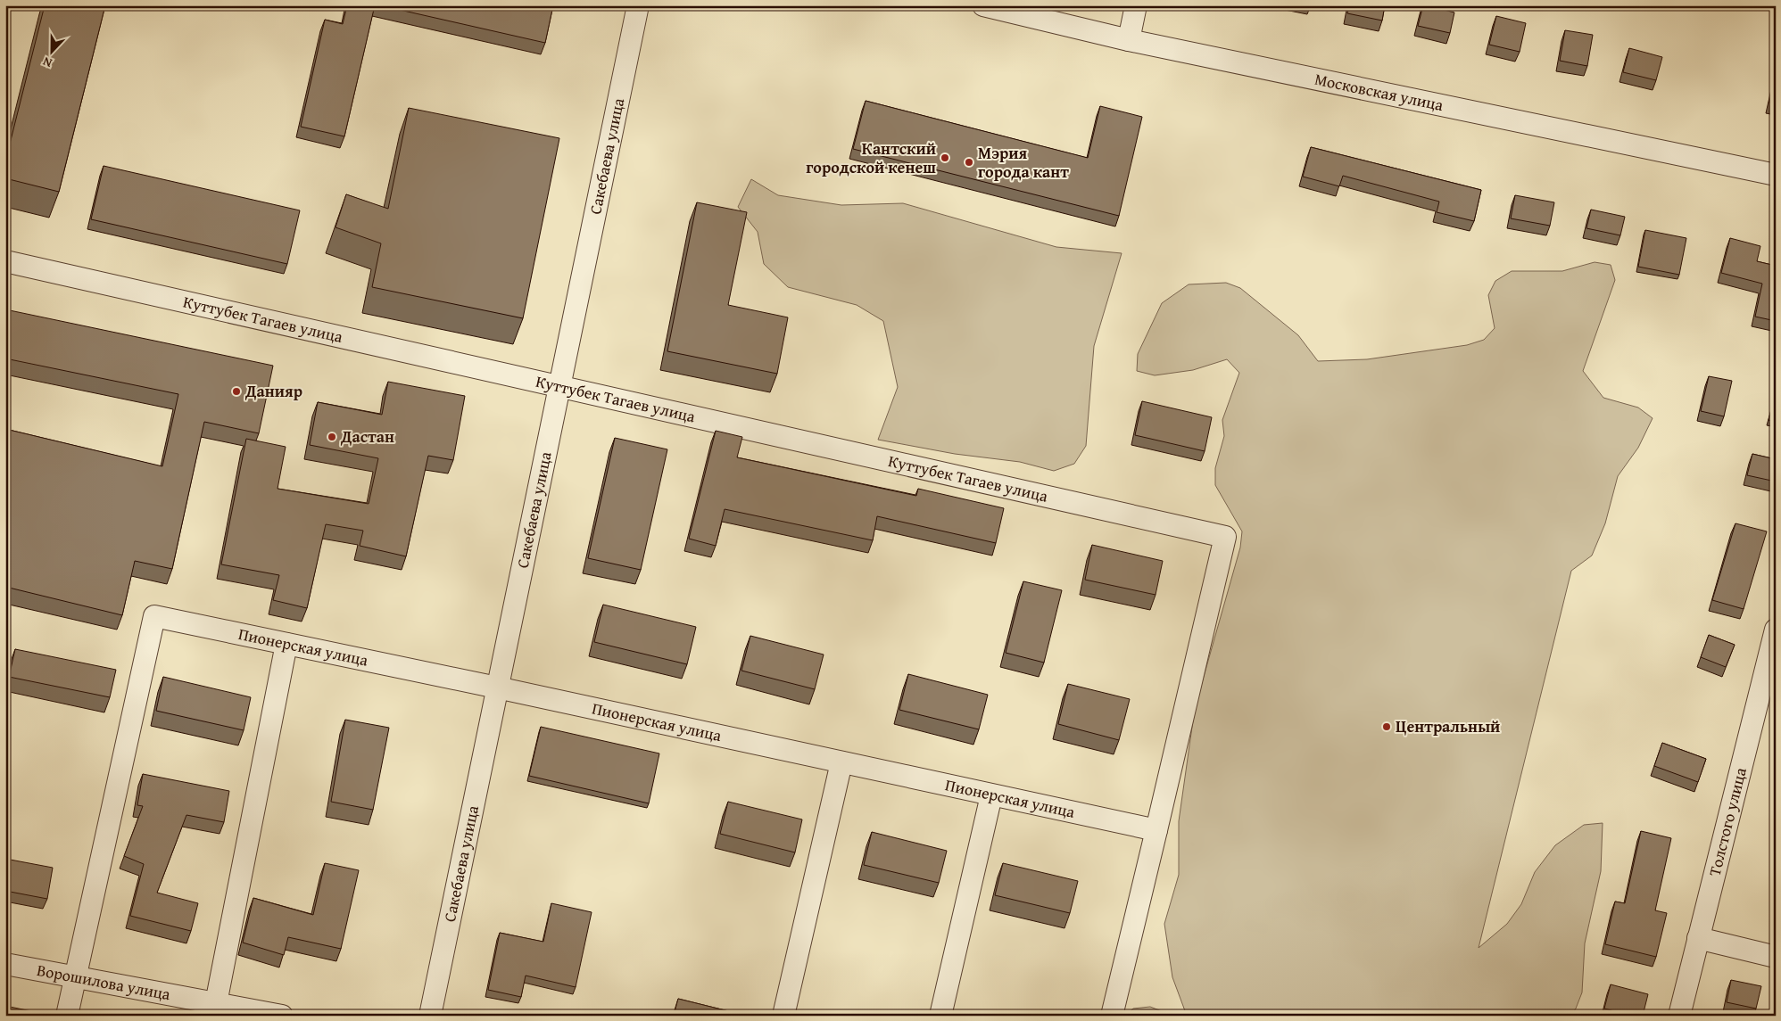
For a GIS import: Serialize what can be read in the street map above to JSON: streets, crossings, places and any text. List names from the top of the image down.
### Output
{
  "streets": {
    "street": [
      "Московская улица",
      "Сакебаева улица",
      "Куттубек Тагаев улица",
      "Пионерская улица",
      "Толстого улица",
      "Ворошилова улица"
    ]
  },
  "crossings": [
    ["Сакебаева улица", "Куттубек Тагаев улица"],
    ["Сакебаева улица", "Пионерская улица"],
    ["Куттубек Тагаев улица", "Пионерская улица"],
    ["Пионерская улица", "Ворошилова улица"]
  ],
  "places": [
    "Кантский городской кенеш",
    "Мэрия города кант",
    "Данияр",
    "Дастан",
    "Центральный"
  ],
  "north": "bottom"
}
